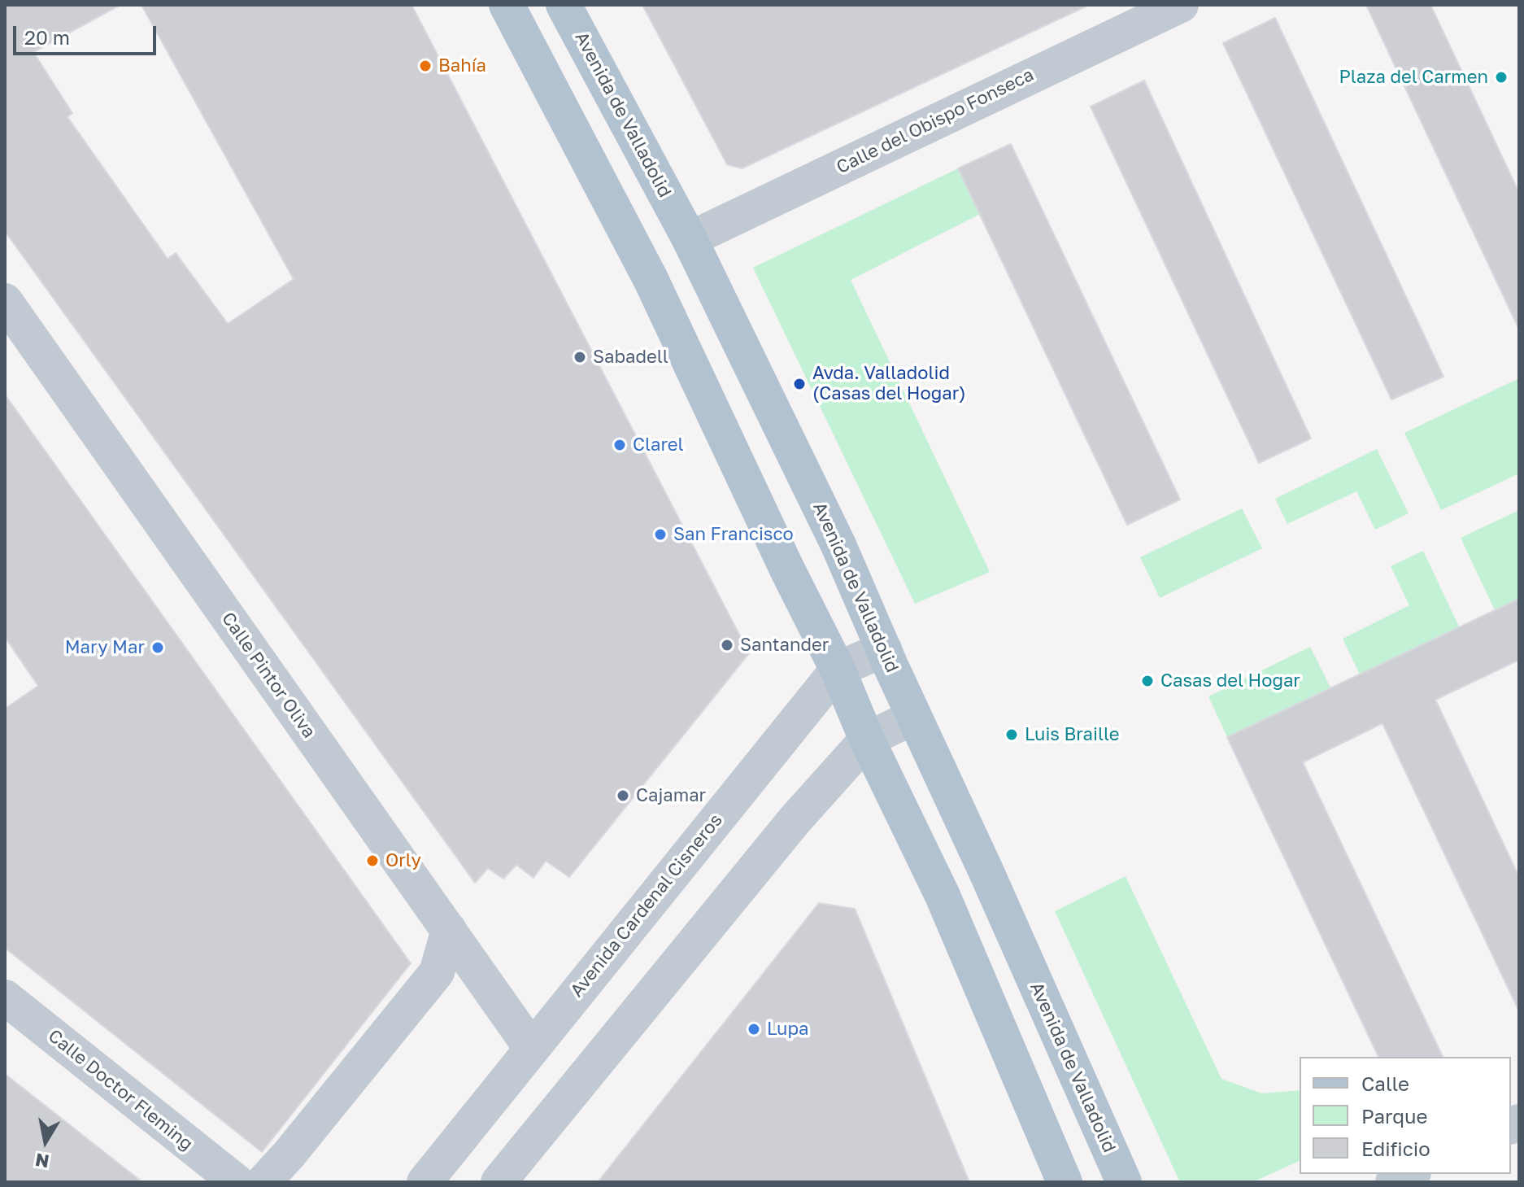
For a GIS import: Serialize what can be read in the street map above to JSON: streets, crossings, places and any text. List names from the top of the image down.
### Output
{
  "streets": {
    "main road": ["Avenida de Valladolid"],
    "street": [
      "Calle del Obispo Fonseca",
      "Calle Pintor Oliva",
      "Avenida Cardenal Cisneros",
      "Calle Doctor Fleming"
    ]
  },
  "crossings": [
    ["Avenida de Valladolid", "Calle del Obispo Fonseca"],
    ["Avenida de Valladolid", "Avenida Cardenal Cisneros"],
    ["Calle Pintor Oliva", "Avenida Cardenal Cisneros"]
  ],
  "places": [
    "Bahía",
    "Plaza del Carmen",
    "Sabadell",
    "Avda. Valladolid (Casas del Hogar)",
    "Clarel",
    "San Francisco",
    "Santander",
    "Mary Mar",
    "Casas del Hogar",
    "Luis Braille",
    "Cajamar",
    "Orly",
    "Lupa"
  ],
  "legend": ["Calle", "Parque", "Edificio"],
  "scale_bar": "20 m",
  "north": "bottom"
}
